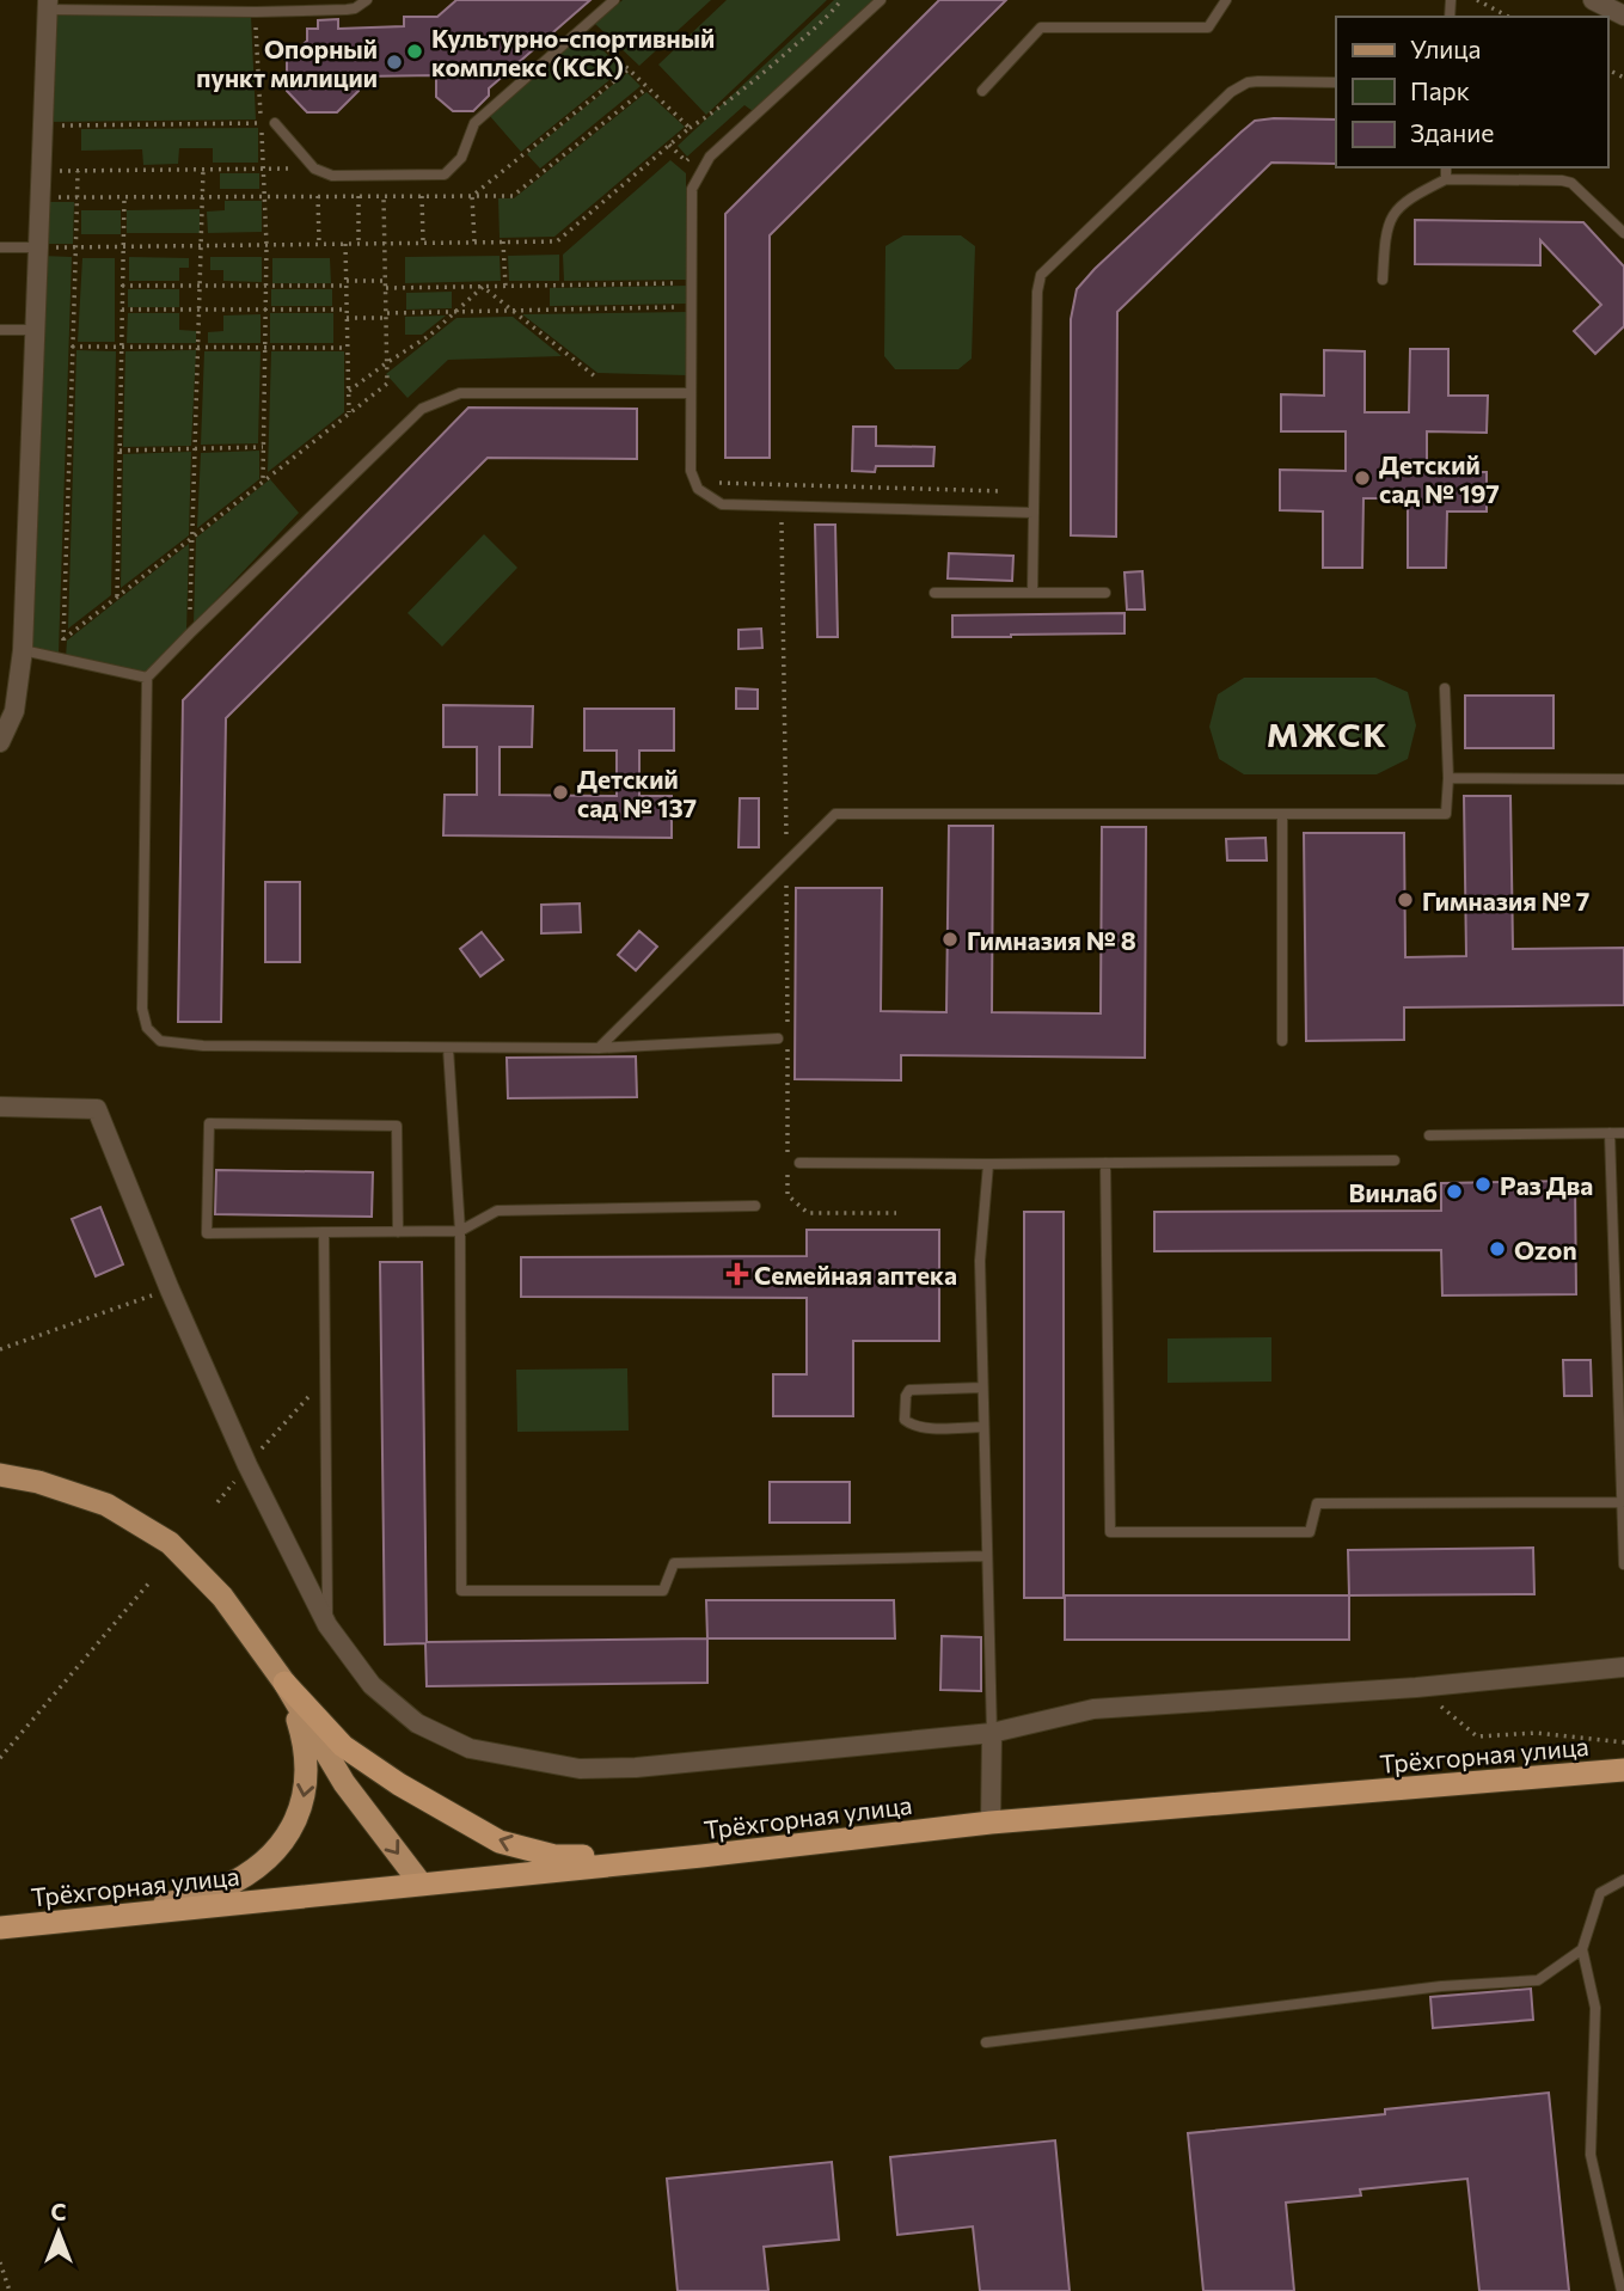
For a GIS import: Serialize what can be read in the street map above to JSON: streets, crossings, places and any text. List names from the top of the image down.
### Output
{
  "streets": {
    "highway": ["Трёхгорная улица"]
  },
  "districts": ["МЖСК"],
  "places": {
    "other": [
      "Культурно-спортивный комплекс (КСК)",
      "Опорный пункт милиции",
      "Детский сад № 197",
      "Детский сад № 137",
      "Гимназия № 7",
      "Гимназия № 8",
      "Раз Два",
      "Винлаб",
      "Ozon"
    ],
    "health": ["Семейная аптека"]
  },
  "legend": ["Улица", "Парк", "Здание"],
  "north": "top"
}
